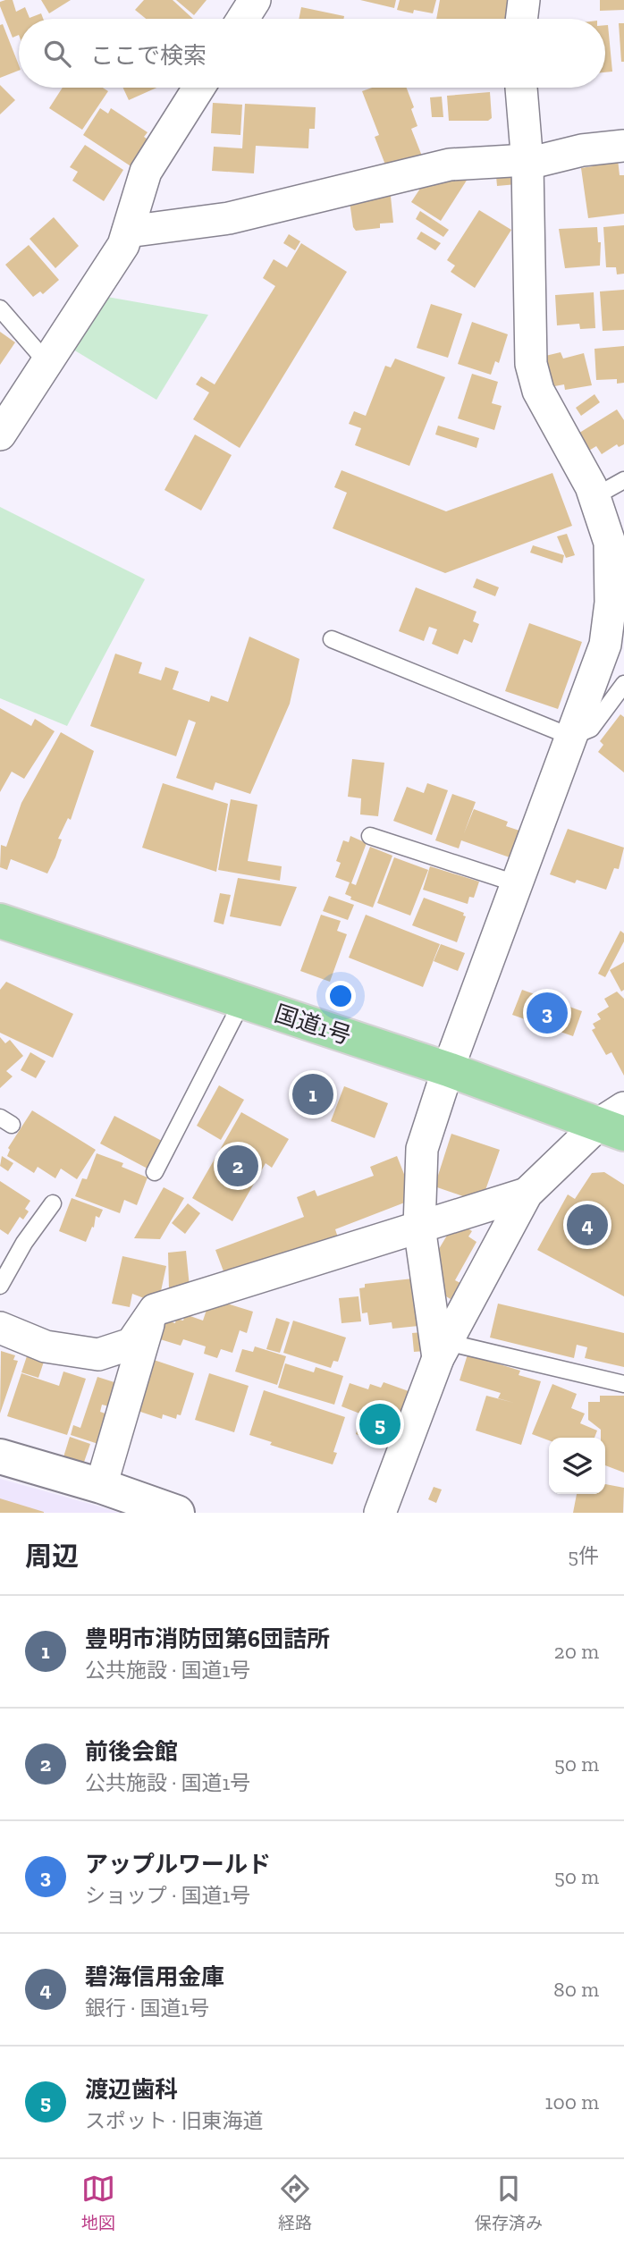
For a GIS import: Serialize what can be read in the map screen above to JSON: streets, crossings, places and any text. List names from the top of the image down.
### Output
{
  "streets": {
    "highway": ["国道1号"]
  },
  "page": {
    "search": "ここで検索",
    "pins": [
      "3",
      "1",
      "2",
      "4",
      "5"
    ],
    "heading": ["周辺", "5件"],
    "list": [
      {
        "mark": "1",
        "name": "豊明市消防団第6団詰所",
        "note": "公共施設 · 国道1号",
        "value": "20 m"
      },
      {
        "mark": "2",
        "name": "前後会館",
        "note": "公共施設 · 国道1号",
        "value": "50 m"
      },
      {
        "mark": "3",
        "name": "アップルワールド",
        "note": "ショップ · 国道1号",
        "value": "50 m"
      },
      {
        "mark": "4",
        "name": "碧海信用金庫",
        "note": "銀行 · 国道1号",
        "value": "80 m"
      },
      {
        "mark": "5",
        "name": "渡辺歯科",
        "note": "スポット · 旧東海道",
        "value": "100 m"
      }
    ],
    "nav": ["地図", "経路", "保存済み"]
  }
}
